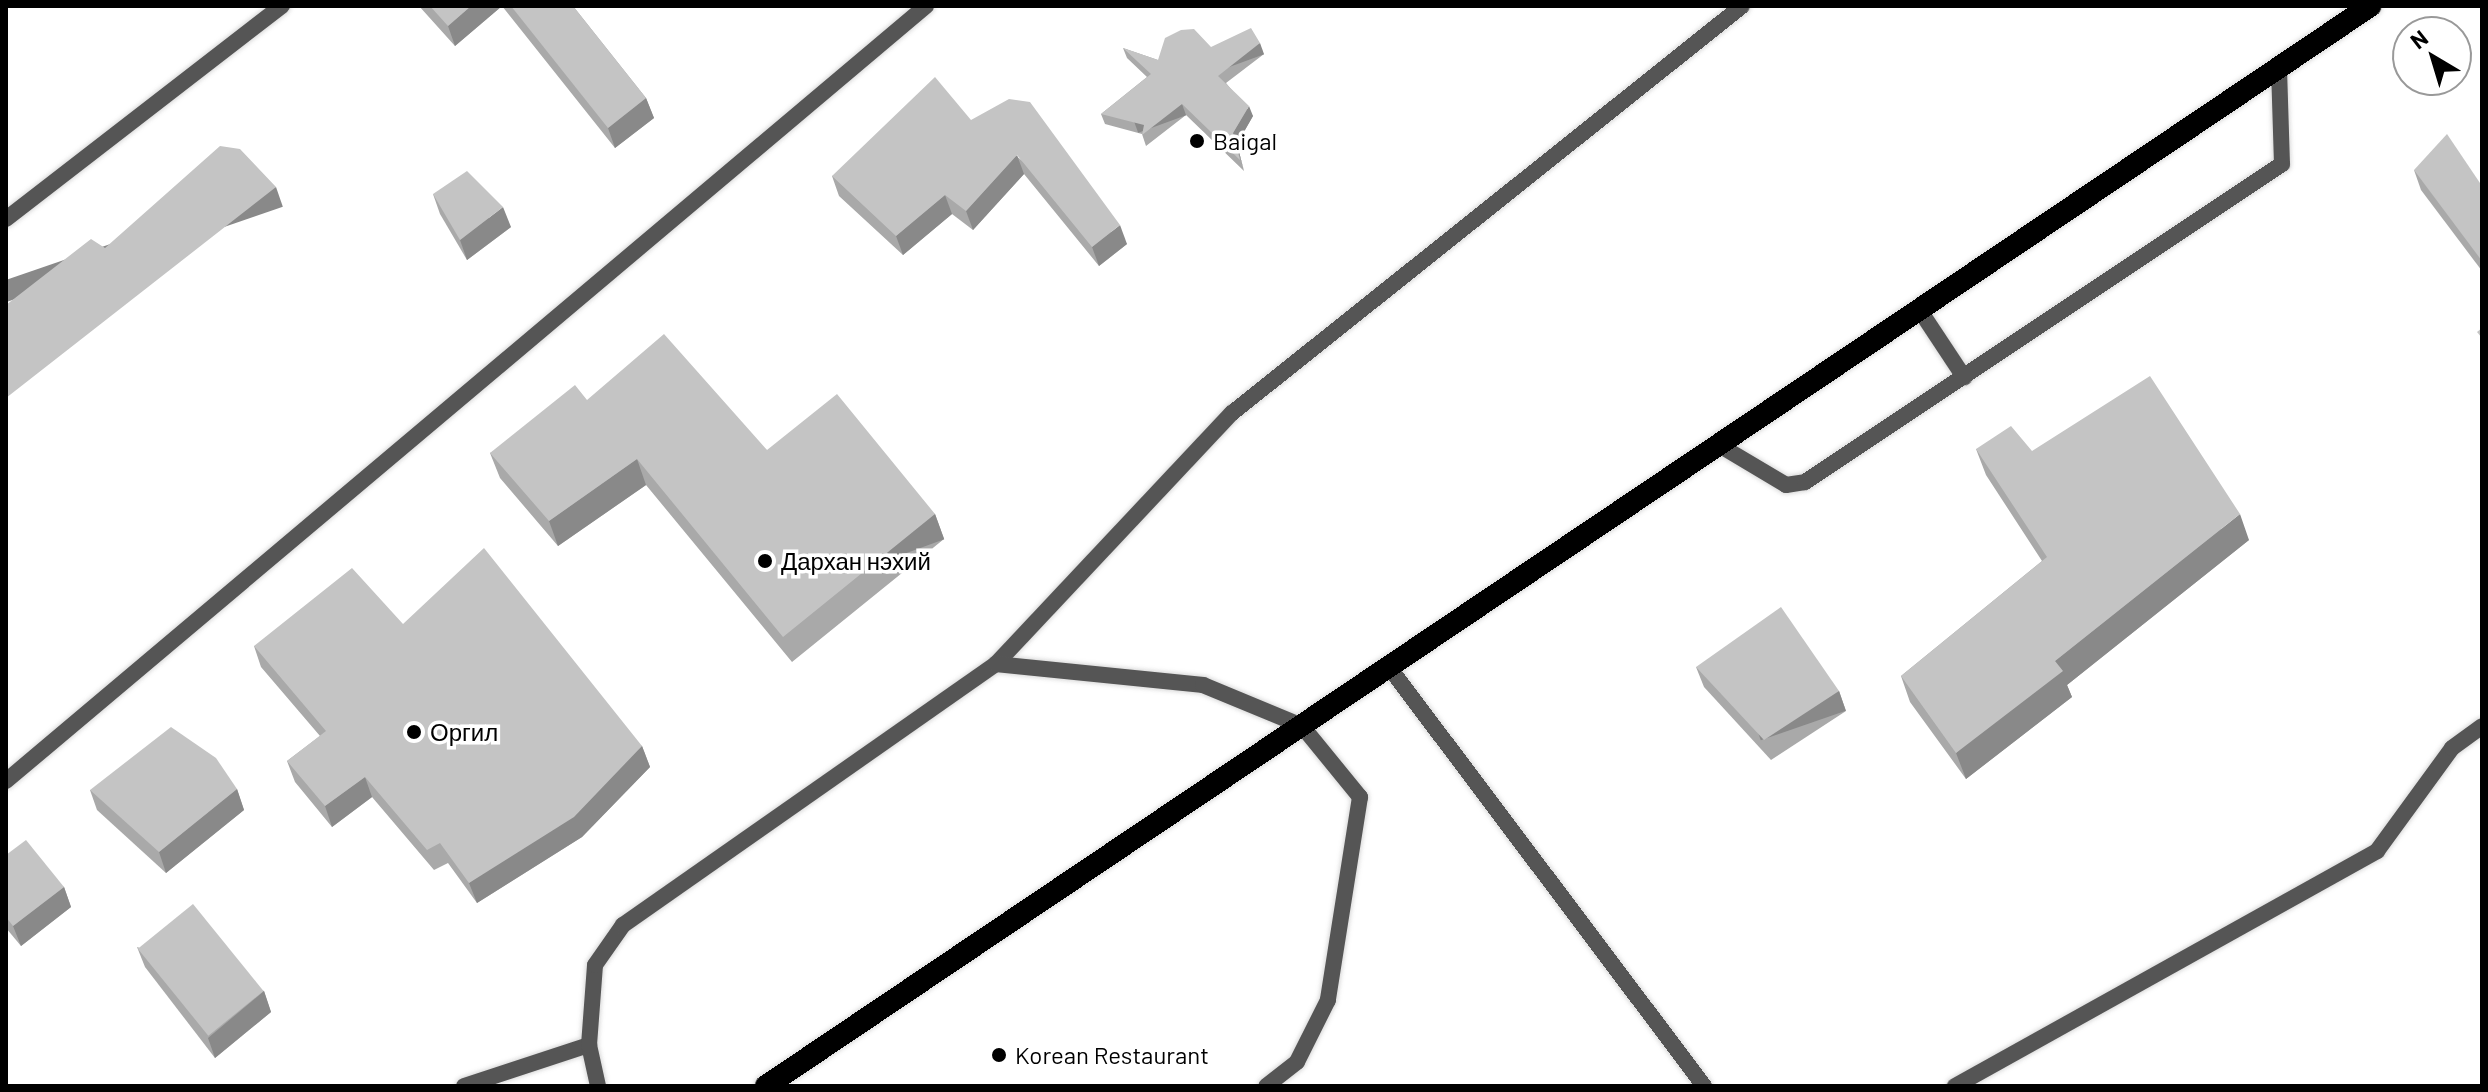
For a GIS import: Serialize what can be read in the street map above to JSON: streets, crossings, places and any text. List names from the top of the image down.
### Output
{
  "places": [
    "Baigal",
    "Дархан нэхий",
    "Оргил",
    "Korean Restaurant"
  ],
  "north": "top left"
}
